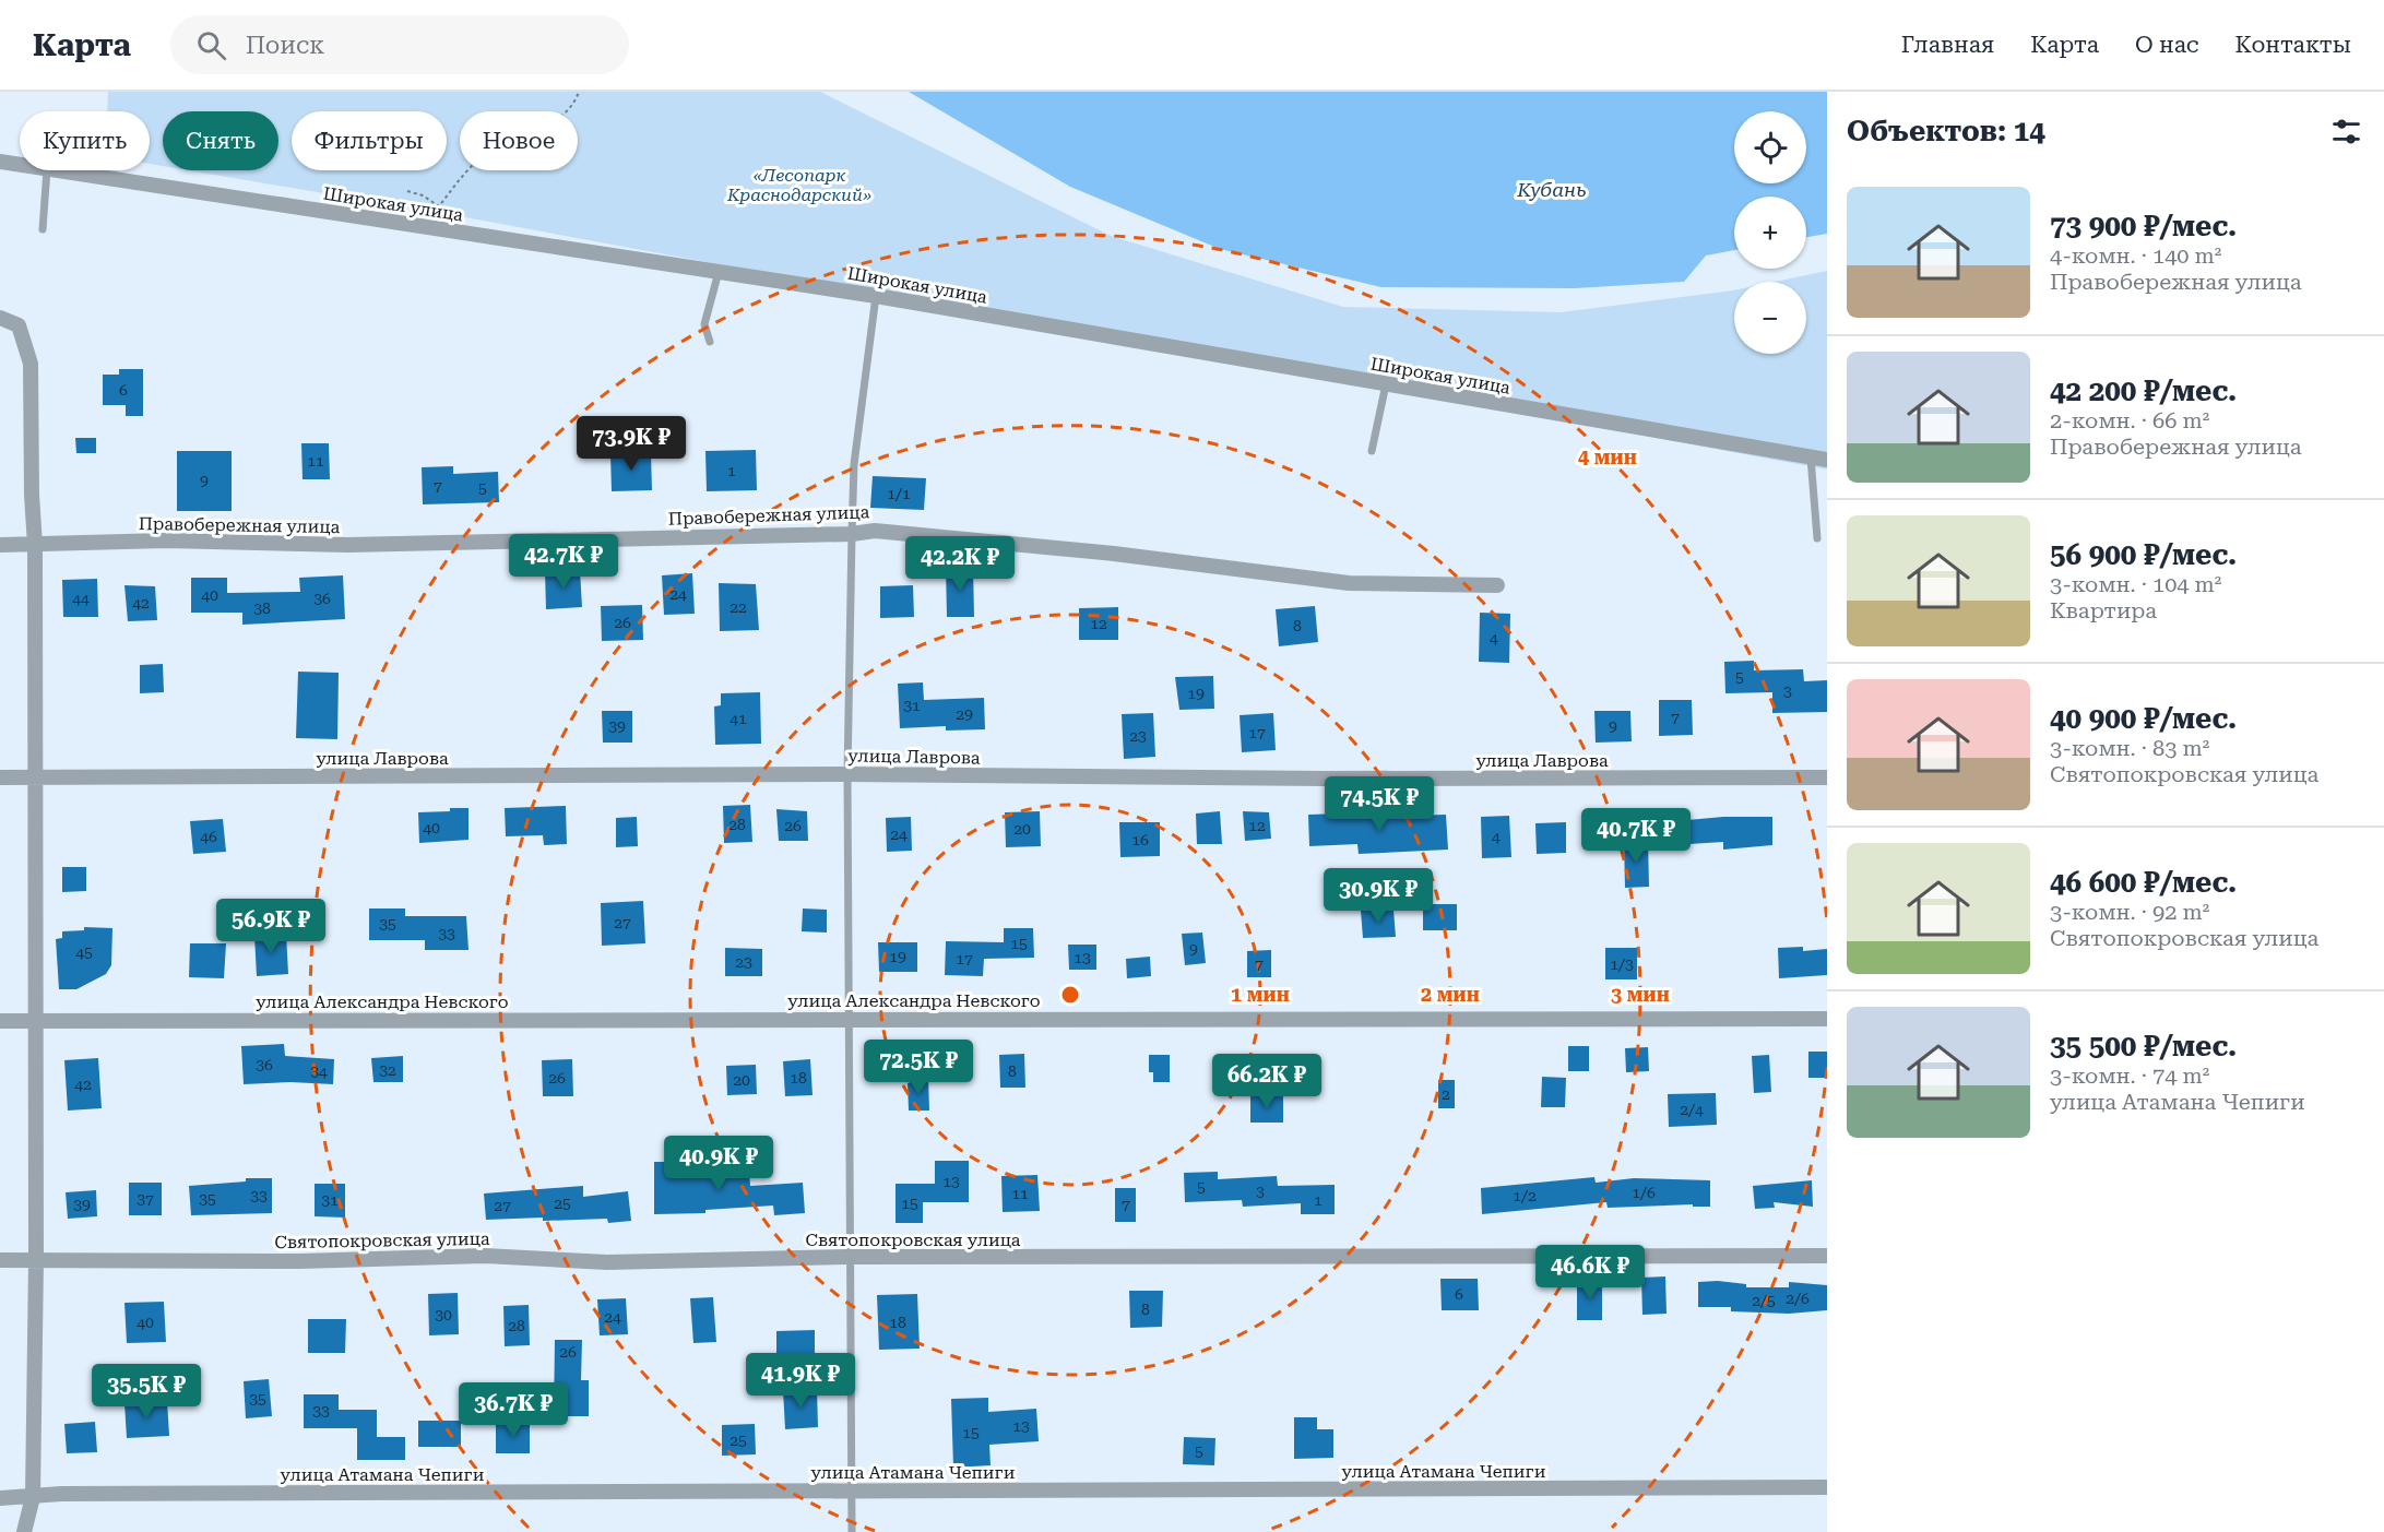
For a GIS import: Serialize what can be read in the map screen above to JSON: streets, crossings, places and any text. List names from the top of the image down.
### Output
{
  "streets": {
    "street": [
      "Широкая улица",
      "Правобережная улица",
      "улица Лаврова",
      "улица Александра Невского",
      "Святопокровская улица",
      "улица Атамана Чепиги"
    ]
  },
  "water": ["Кубань"],
  "parks": ["«Лесопарк Краснодарский»"],
  "house_numbers": [
    "6",
    "11",
    "1",
    "9",
    "7",
    "5",
    "1/1",
    "24",
    "40",
    "44",
    "36",
    "42",
    "22",
    "38",
    "26",
    "12",
    "8",
    "4",
    "5",
    "3",
    "19",
    "31",
    "29",
    "7",
    "41",
    "39",
    "9",
    "17",
    "23",
    "28",
    "26",
    "12",
    "40",
    "20",
    "24",
    "46",
    "4",
    "16",
    "27",
    "35",
    "33",
    "15",
    "9",
    "45",
    "19",
    "13",
    "17",
    "23",
    "7",
    "1/3",
    "36",
    "32",
    "34",
    "8",
    "26",
    "18",
    "20",
    "42",
    "2",
    "2/4",
    "13",
    "5",
    "3",
    "1/6",
    "11",
    "33",
    "1/2",
    "37",
    "35",
    "31",
    "1",
    "25",
    "15",
    "39",
    "7",
    "27",
    "6",
    "2/6",
    "2/5",
    "8",
    "30",
    "24",
    "40",
    "18",
    "28",
    "26",
    "35",
    "33",
    "13",
    "15",
    "25",
    "5"
  ],
  "page": {
    "header": "Карта",
    "search": "Поиск",
    "nav": [
      "Главная",
      "Карта",
      "О нас",
      "Контакты"
    ],
    "heading": "Объектов: 14",
    "map_buttons": ["+", "−"],
    "chip": [
      "Купить",
      "Снять",
      "Фильтры",
      "Новое"
    ],
    "list": [
      {
        "name": "73 900 ₽/мес.",
        "note": "4-комн. · 140 m² · Правобережная улица"
      },
      {
        "name": "42 200 ₽/мес.",
        "note": "2-комн. · 66 m² · Правобережная улица"
      },
      {
        "name": "56 900 ₽/мес.",
        "note": "3-комн. · 104 m² · Квартира"
      },
      {
        "name": "40 900 ₽/мес.",
        "note": "3-комн. · 83 m² · Святопокровская улица"
      },
      {
        "name": "46 600 ₽/мес.",
        "note": "3-комн. · 92 m² · Святопокровская улица"
      },
      {
        "name": "35 500 ₽/мес.",
        "note": "3-комн. · 74 m² · улица Атамана Чепиги"
      }
    ],
    "price": [
      "73.9K ₽",
      "42.7K ₽",
      "42.2K ₽",
      "74.5K ₽",
      "40.7K ₽",
      "30.9K ₽",
      "56.9K ₽",
      "72.5K ₽",
      "66.2K ₽",
      "40.9K ₽",
      "46.6K ₽",
      "41.9K ₽",
      "35.5K ₽",
      "36.7K ₽"
    ]
  },
  "rings": [
    "4 мин",
    "1 мин",
    "2 мин",
    "3 мин"
  ]
}
